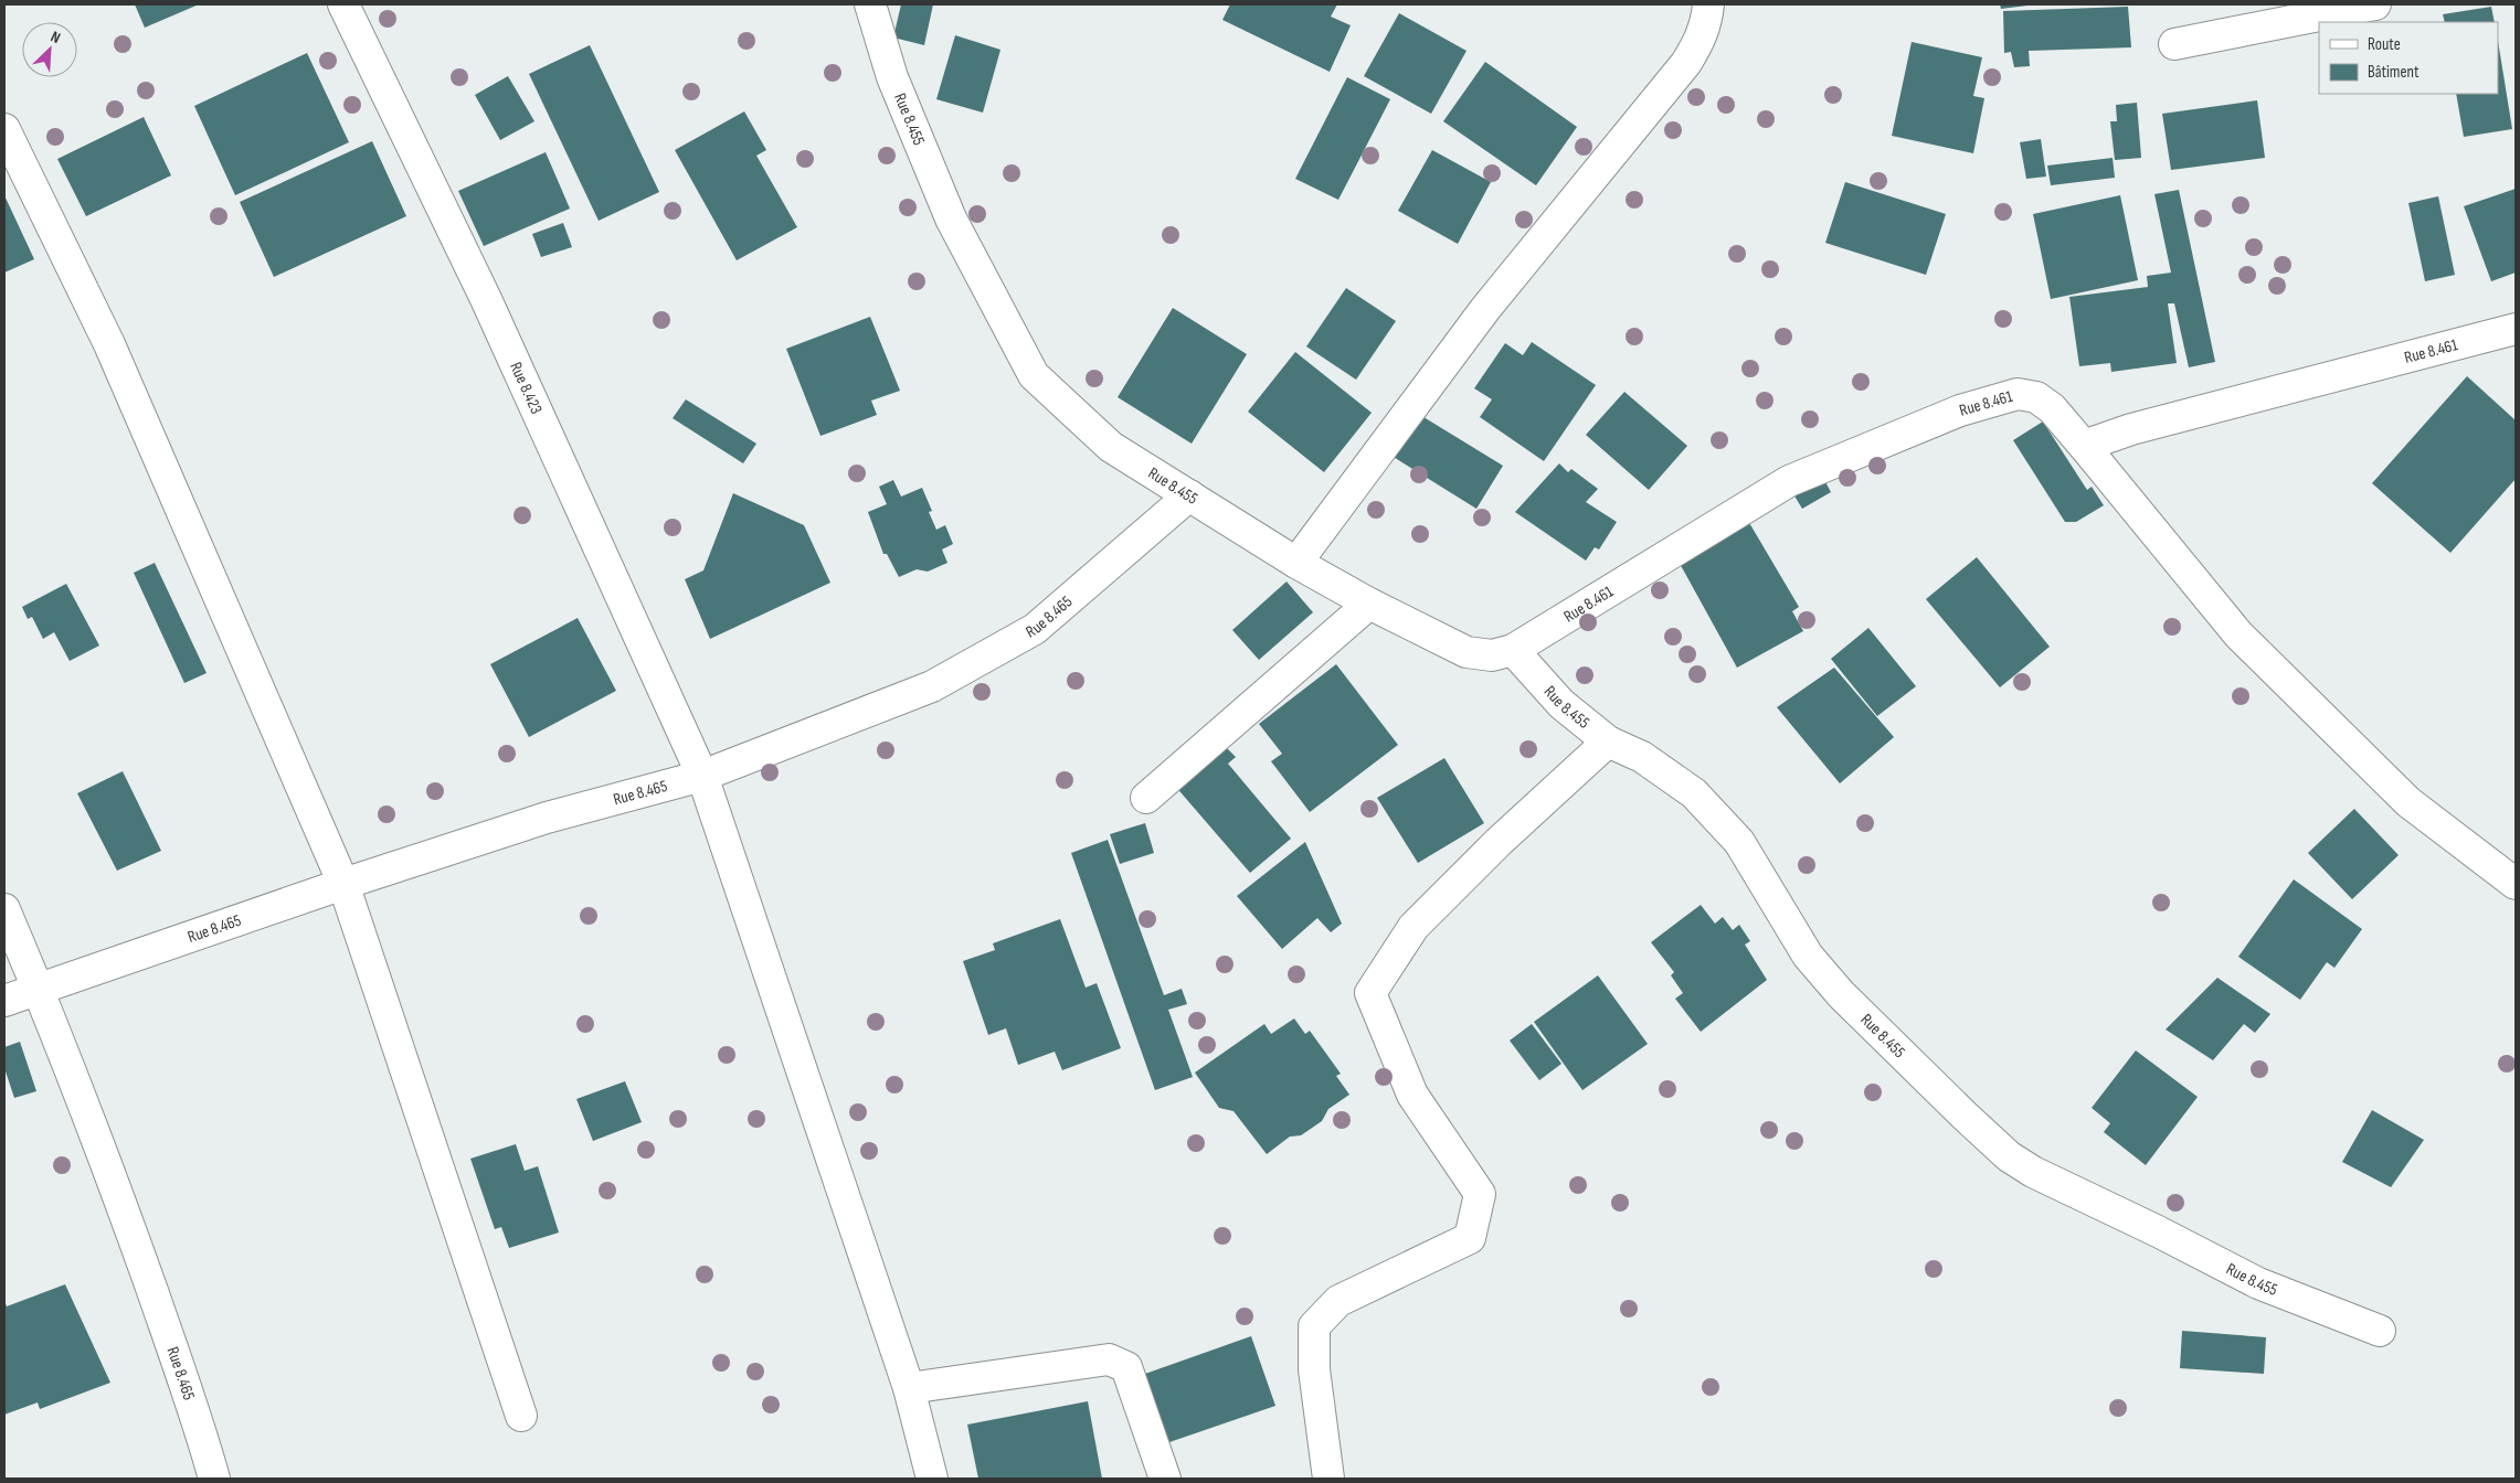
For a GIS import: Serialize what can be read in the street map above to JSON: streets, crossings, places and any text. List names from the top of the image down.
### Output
{
  "streets": {
    "street": [
      "Rue 8.455",
      "Rue 8.461",
      "Rue 8.423",
      "Rue 8.465"
    ]
  },
  "crossings": [
    ["Rue 8.455", "Rue 8.461"],
    ["Rue 8.455", "Rue 8.465"],
    ["Rue 8.423", "Rue 8.465"]
  ],
  "legend": ["Route", "Bâtiment"],
  "north": "top right"
}
